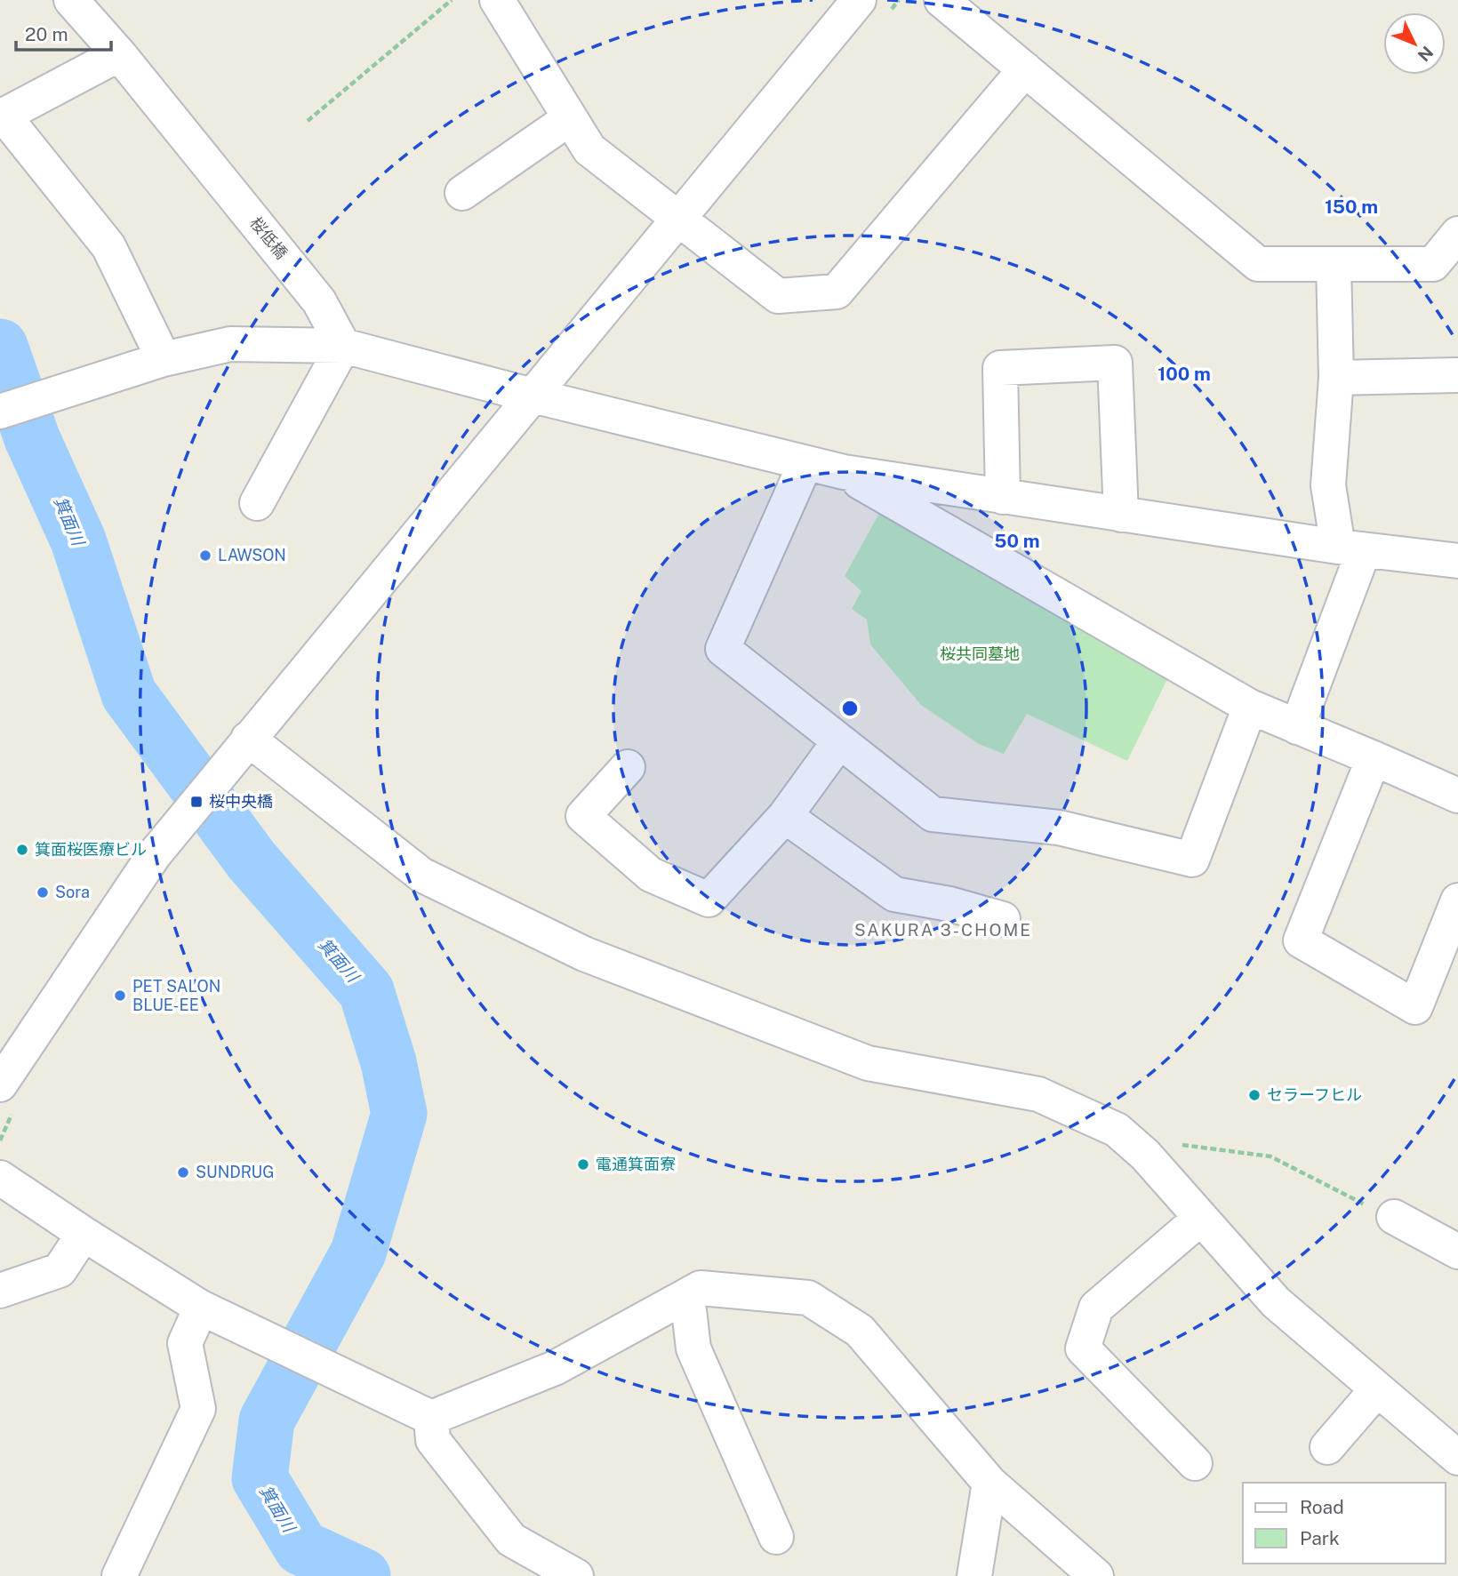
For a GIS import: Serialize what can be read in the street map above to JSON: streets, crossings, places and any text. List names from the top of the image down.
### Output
{
  "streets": {
    "street": ["桜低橋"]
  },
  "districts": ["SAKURA 3-CHOME"],
  "water": ["箕面川"],
  "parks": ["桜共同墓地"],
  "places": {
    "other": [
      "LAWSON",
      "箕面桜医療ビル",
      "Sora",
      "PET SALON BLUE-EE",
      "セラーフヒル",
      "電通箕面寮",
      "SUNDRUG"
    ],
    "transit": ["桜中央橋"]
  },
  "legend": ["Road", "Park"],
  "scale_bar": "20 m",
  "north": "bottom right",
  "rings": ["150 m", "100 m", "50 m"]
}
